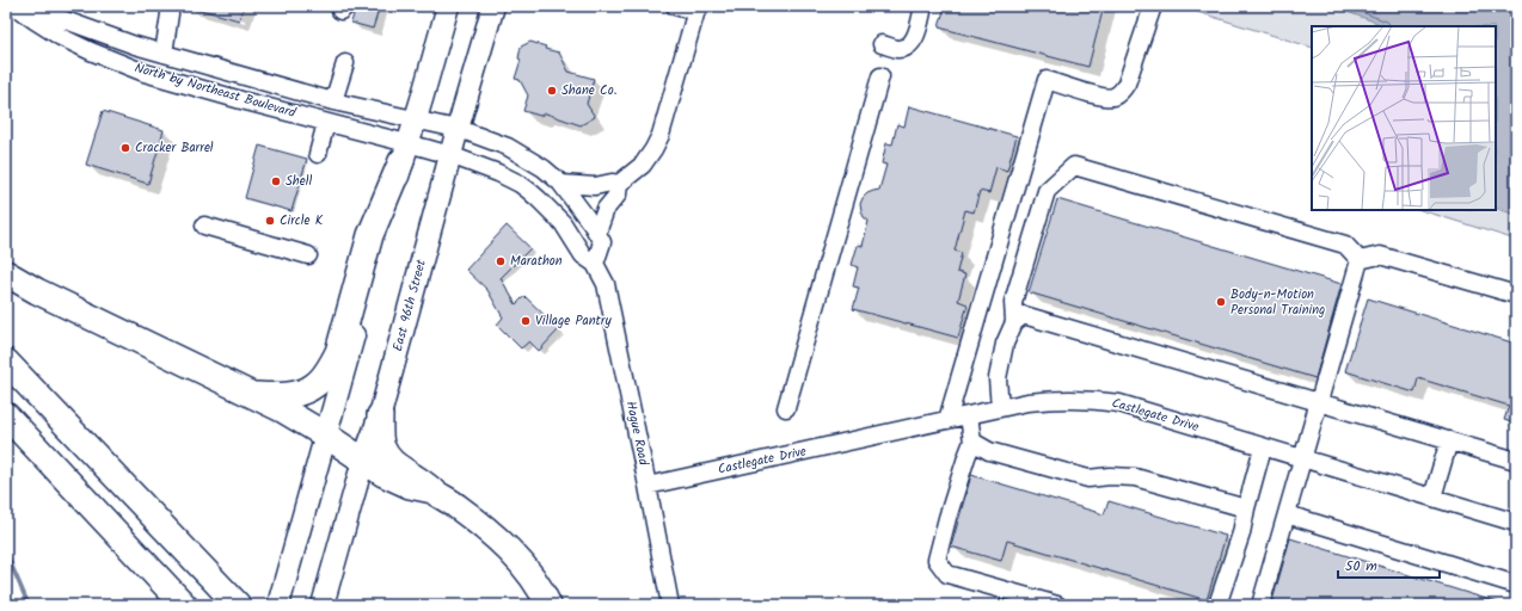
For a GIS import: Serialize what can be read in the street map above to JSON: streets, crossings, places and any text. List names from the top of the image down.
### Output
{
  "streets": {
    "main road": ["East 96th Street"],
    "street": ["North by Northeast Boulevard", "Castlegate Drive", "Hague Road"]
  },
  "crossings": [
    ["North by Northeast Boulevard", "Hague Road"],
    ["East 96th Street", "Hague Road"],
    ["Castlegate Drive", "Hague Road"]
  ],
  "places": [
    "Shane Co.",
    "Cracker Barrel",
    "Shell",
    "Circle K",
    "Marathon",
    "Body-n-Motion Personal Training",
    "Village Pantry"
  ],
  "scale_bar": "50 m"
}
